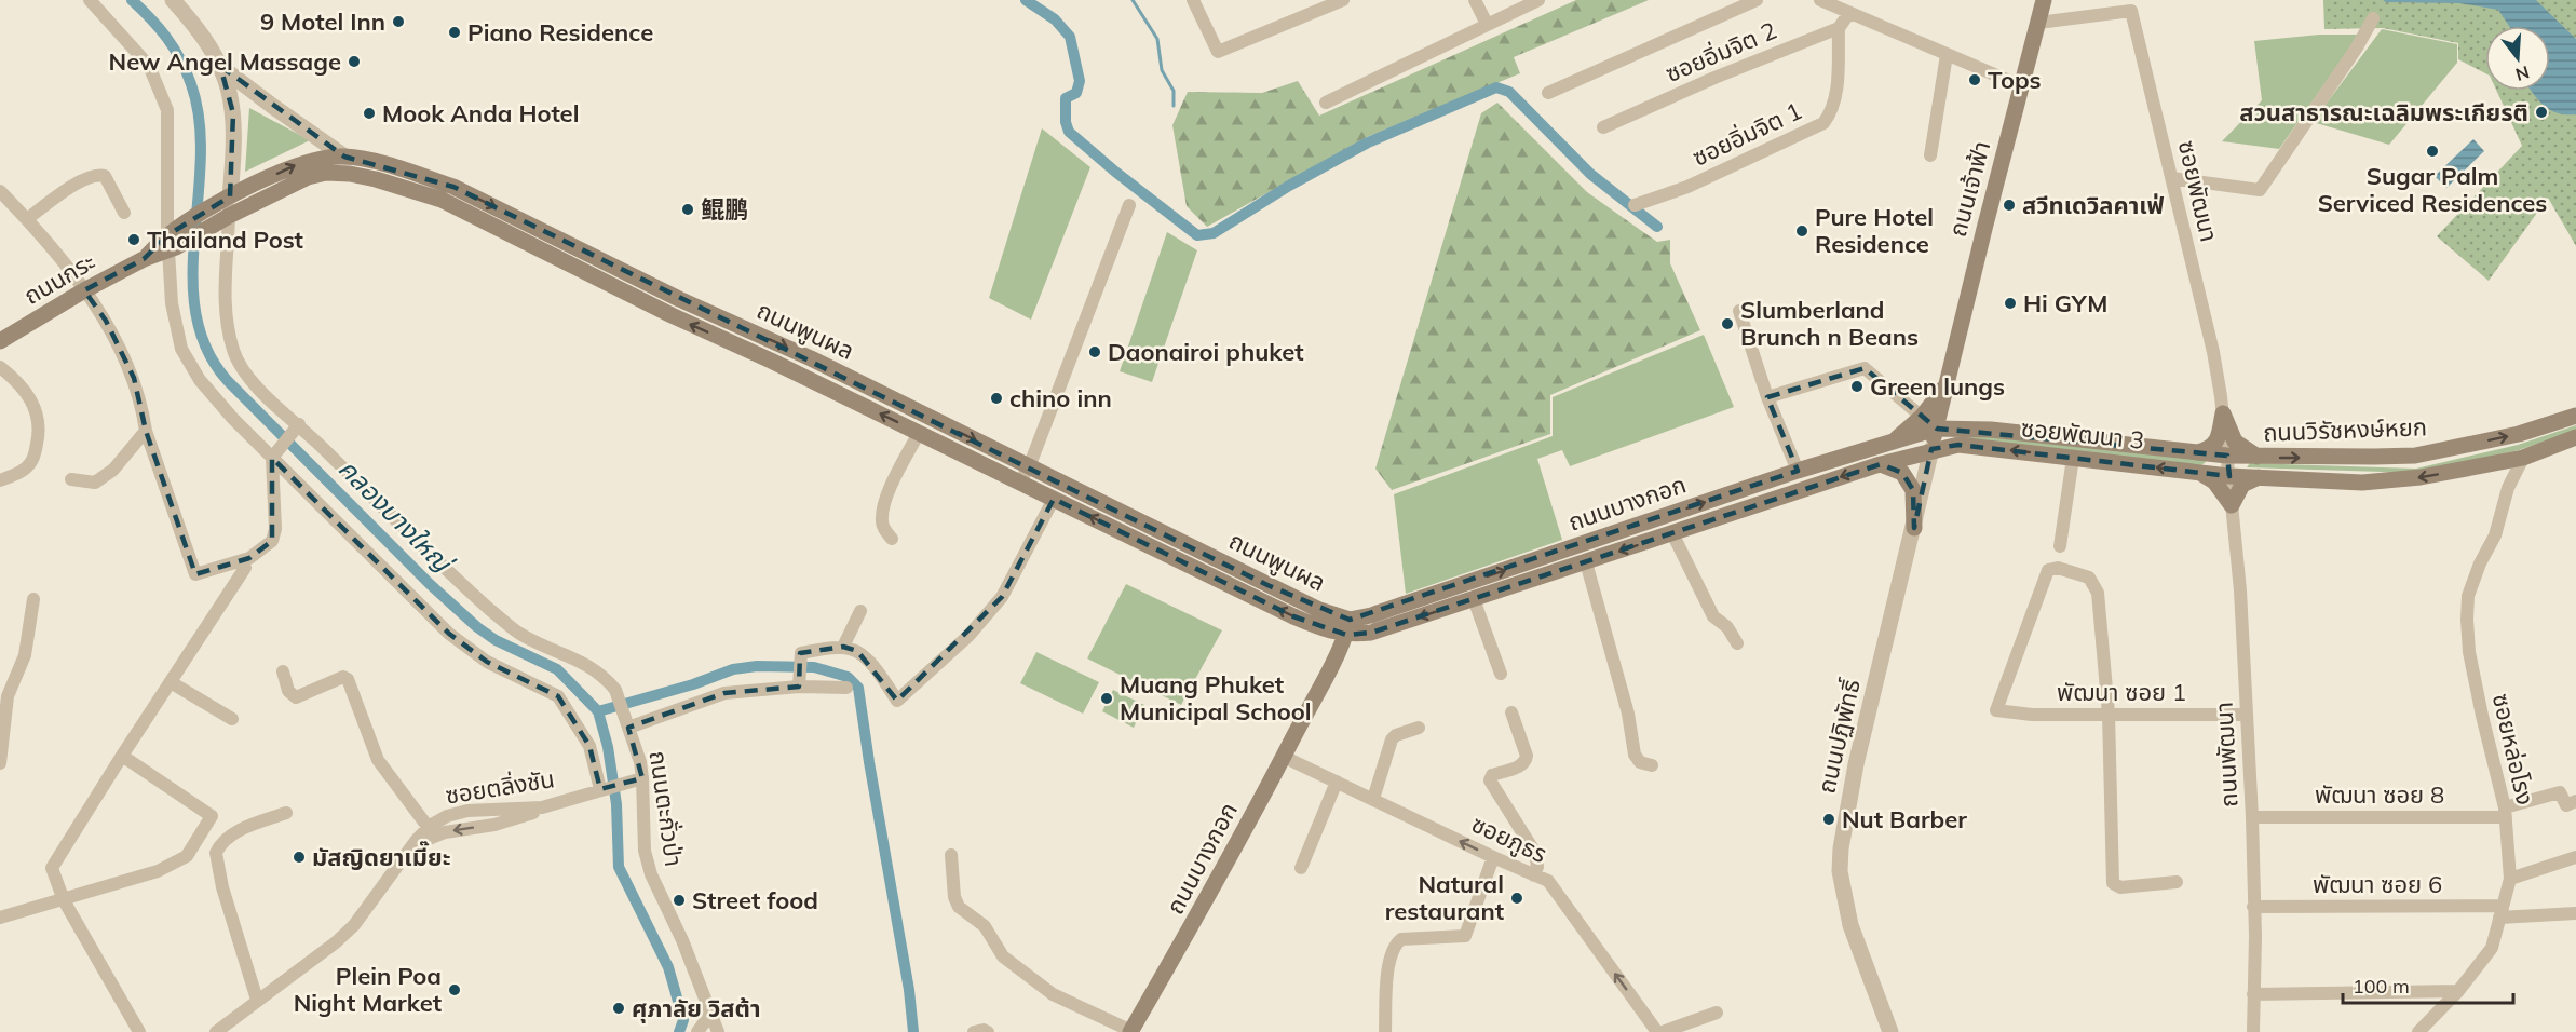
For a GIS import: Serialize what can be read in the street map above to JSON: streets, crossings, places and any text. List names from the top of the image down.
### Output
{
  "streets": {
    "main road": [
      "ถนนเจ้าฟ้า",
      "ถนนกระ",
      "ถนนพูนผล",
      "ถนนวิรัชหงษ์หยก",
      "ซอยพัฒนา 3",
      "ถนนบางกอก"
    ],
    "street": [
      "ซอยอิ่มจิต 2",
      "ซอยอิ่มจิต 1",
      "ซอยพัฒนา",
      "พัฒนา ซอย 1",
      "ถนนปฏิพัทธิ์",
      "ซอยหล่อโรง",
      "ถนนพัฒนา",
      "ซอยตลิ่งชัน",
      "พัฒนา ซอย 8",
      "ถนนตะกั่วป่า",
      "ซอยภูธร",
      "พัฒนา ซอย 6"
    ]
  },
  "crossings": [
    ["ซอยอิ่มจิต 2", "ซอยอิ่มจิต 1"],
    ["ถนนเจ้าฟ้า", "ซอยพัฒนา"],
    ["ถนนเจ้าฟ้า", "ซอยพัฒนา 3"],
    ["ถนนเจ้าฟ้า", "ถนนบางกอก"],
    ["ถนนเจ้าฟ้า", "ถนนปฏิพัทธิ์"],
    ["ซอยพัฒนา", "ถนนวิรัชหงษ์หยก"],
    ["ซอยพัฒนา", "ซอยพัฒนา 3"],
    ["ซอยพัฒนา", "ถนนพัฒนา"],
    ["ถนนกระ", "ถนนพูนผล"],
    ["ถนนกระ", "ถนนตะกั่วป่า"],
    ["ถนนพูนผล", "ถนนบางกอก"],
    ["ถนนพูนผล", "ถนนตะกั่วป่า"],
    ["ถนนวิรัชหงษ์หยก", "ซอยพัฒนา 3"],
    ["ถนนวิรัชหงษ์หยก", "ซอยหล่อโรง"],
    ["ถนนวิรัชหงษ์หยก", "ถนนพัฒนา"],
    ["ซอยพัฒนา 3", "ถนนบางกอก"],
    ["ซอยพัฒนา 3", "ถนนปฏิพัทธิ์"],
    ["ซอยพัฒนา 3", "ถนนพัฒนา"],
    ["ถนนบางกอก", "ถนนปฏิพัทธิ์"],
    ["ถนนบางกอก", "ซอยภูธร"],
    ["พัฒนา ซอย 1", "ถนนพัฒนา"],
    ["ซอยหล่อโรง", "พัฒนา ซอย 8"],
    ["ซอยหล่อโรง", "พัฒนา ซอย 6"],
    ["ถนนพัฒนา", "พัฒนา ซอย 8"],
    ["ถนนพัฒนา", "พัฒนา ซอย 6"],
    ["ซอยตลิ่งชัน", "ถนนตะกั่วป่า"]
  ],
  "one_way": ["ซอยภูธร"],
  "water": ["คลองบางใหญ่"],
  "places": [
    "9 Motel Inn",
    "Piano Residence",
    "New Angel Massage",
    "Tops",
    "สวนสาธารณะเฉลิมพระเกียรติ",
    "Mook Anda Hotel",
    "Sugar Palm Serviced Residences",
    "สวีทเดวิลคาเฟ่",
    "鲲鹏",
    "Pure Hotel Residence",
    "Thailand Post",
    "Hi GYM",
    "Slumberland Brunch n Beans",
    "Daonairoi phuket",
    "Green lungs",
    "chino inn",
    "Muang Phuket Municipal School",
    "Nut Barber",
    "มัสญิดยาเมี๊ยะ",
    "Natural restaurant",
    "Street food",
    "Plein Poa Night Market",
    "ศุภาลัย วิสต้า"
  ],
  "scale_bar": "100 m",
  "north": "bottom"
}
